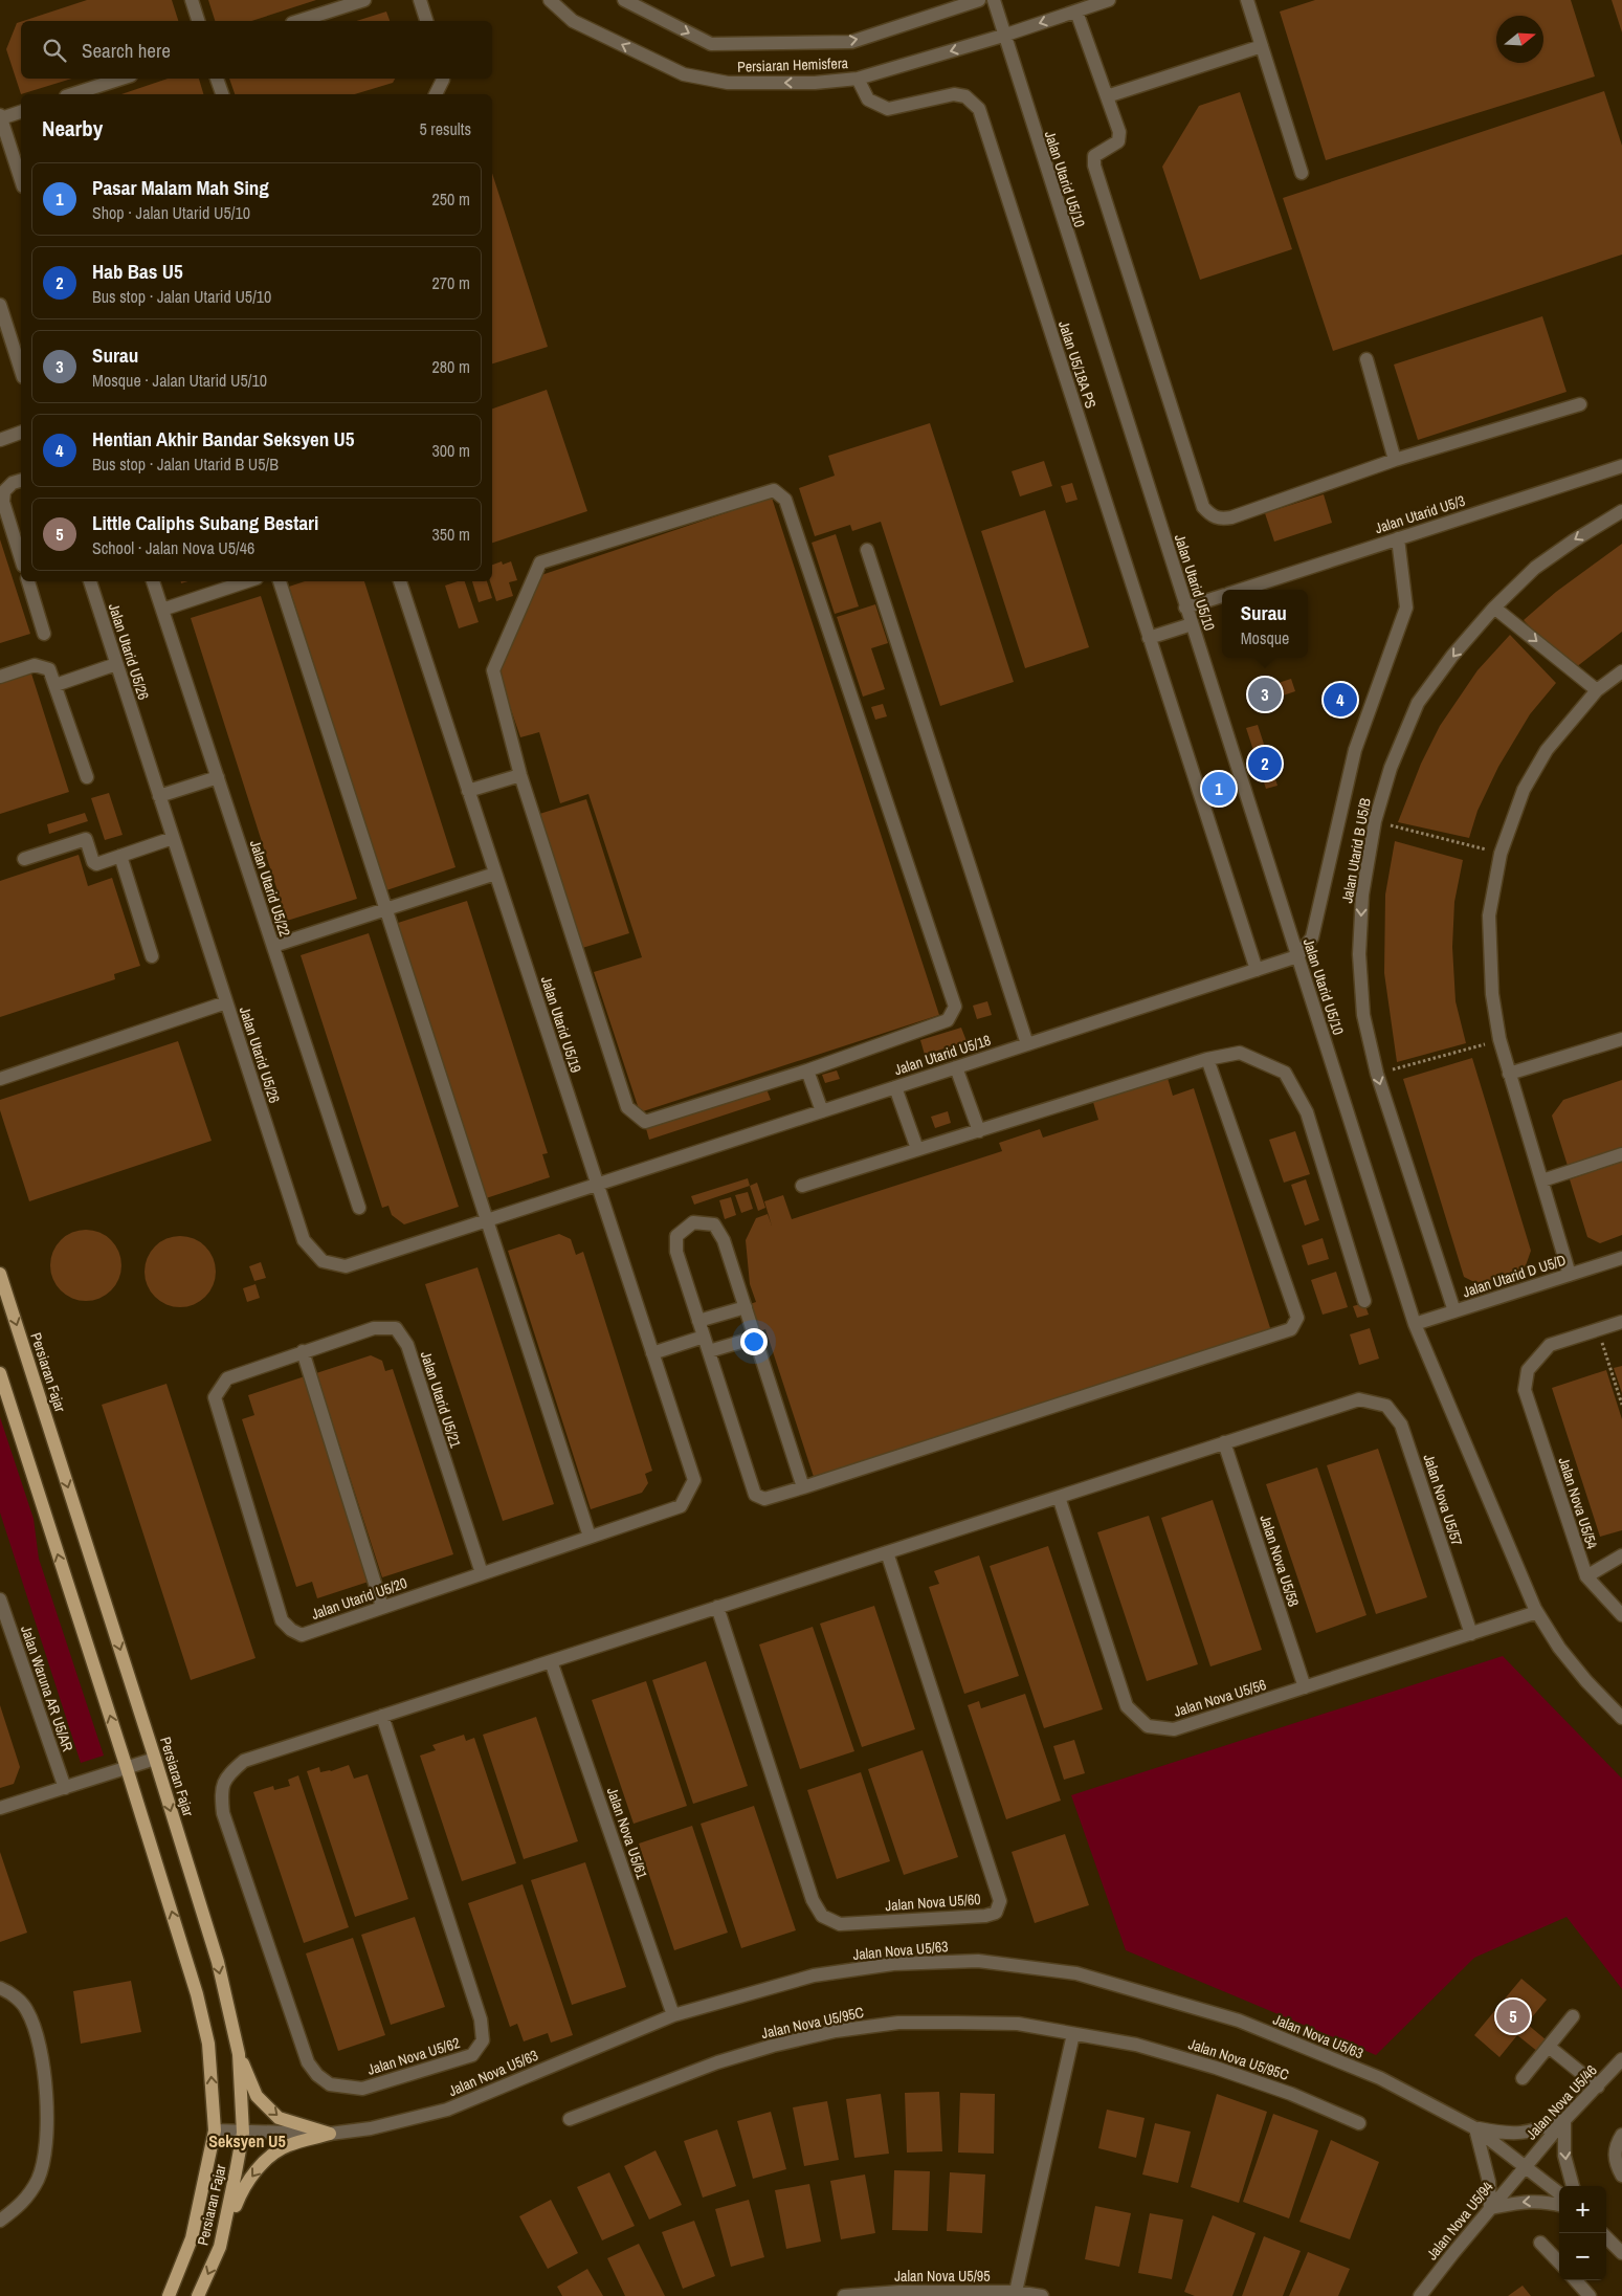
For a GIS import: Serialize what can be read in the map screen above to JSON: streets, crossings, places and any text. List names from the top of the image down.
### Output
{
  "streets": {
    "main road": ["Persiaran Fajar"],
    "street": [
      "Persiaran Hemisfera",
      "Jalan Utarid U5/10",
      "Jalan U5/18A PS",
      "Jalan Utarid U5/3",
      "Jalan Utarid U5/26",
      "Jalan Utarid B U5/B",
      "Jalan Utarid U5/22",
      "Jalan Utarid U5/19",
      "Jalan Utarid U5/18",
      "Jalan Utarid D U5/D",
      "Jalan Utarid U5/21",
      "Jalan Nova U5/57",
      "Jalan Nova U5/54",
      "Jalan Nova U5/58",
      "Jalan Utarid U5/20",
      "Jalan Waruna AR U5/AR",
      "Jalan Nova U5/56",
      "Jalan Nova U5/61",
      "Jalan Nova U5/60",
      "Jalan Nova U5/63",
      "Jalan Nova U5/95C",
      "Jalan Nova U5/62",
      "Jalan Nova U5/46",
      "Jalan Nova U5/94",
      "Jalan Nova U5/95"
    ]
  },
  "crossings": [
    ["Persiaran Hemisfera", "Jalan Utarid U5/10"],
    ["Persiaran Hemisfera", "Jalan U5/18A PS"],
    ["Jalan Utarid U5/10", "Jalan Utarid U5/3"],
    ["Jalan Utarid U5/10", "Jalan Utarid U5/18"],
    ["Jalan Utarid U5/10", "Jalan Utarid D U5/D"],
    ["Jalan Utarid U5/10", "Jalan Nova U5/56"],
    ["Jalan U5/18A PS", "Jalan Utarid U5/18"],
    ["Jalan Utarid U5/26", "Jalan Utarid U5/19"],
    ["Jalan Utarid U5/26", "Jalan Utarid U5/18"],
    ["Jalan Utarid B U5/B", "Jalan Utarid D U5/D"],
    ["Jalan Utarid U5/19", "Jalan Utarid U5/18"],
    ["Jalan Utarid U5/19", "Jalan Utarid U5/20"],
    ["Persiaran Fajar", "Jalan Nova U5/63"],
    ["Jalan Utarid U5/21", "Jalan Utarid U5/20"],
    ["Jalan Nova U5/57", "Jalan Nova U5/58"],
    ["Jalan Nova U5/57", "Jalan Nova U5/56"],
    ["Jalan Nova U5/58", "Jalan Nova U5/56"],
    ["Jalan Nova U5/61", "Jalan Nova U5/63"],
    ["Jalan Nova U5/63", "Jalan Nova U5/46"],
    ["Jalan Nova U5/63", "Jalan Nova U5/94"],
    ["Jalan Nova U5/46", "Jalan Nova U5/94"]
  ],
  "districts": ["Seksyen U5"],
  "north": "right",
  "page": {
    "search": "Search here",
    "heading": ["Nearby", "5 results"],
    "list": [
      {
        "mark": "1",
        "name": "Pasar Malam Mah Sing",
        "note": "Shop · Jalan Utarid U5/10",
        "value": "250 m"
      },
      {
        "mark": "2",
        "name": "Hab Bas U5",
        "note": "Bus stop · Jalan Utarid U5/10",
        "value": "270 m"
      },
      {
        "mark": "3",
        "name": "Surau",
        "note": "Mosque · Jalan Utarid U5/10",
        "value": "280 m"
      },
      {
        "mark": "4",
        "name": "Hentian Akhir Bandar Seksyen U5",
        "note": "Bus stop · Jalan Utarid B U5/B",
        "value": "300 m"
      },
      {
        "mark": "5",
        "name": "Little Caliphs Subang Bestari",
        "note": "School · Jalan Nova U5/46",
        "value": "350 m"
      }
    ],
    "popup": ["Surau", "Mosque"],
    "pins": [
      "3",
      "4",
      "2",
      "1",
      "5"
    ],
    "map_buttons": ["+", "−"]
  }
}
